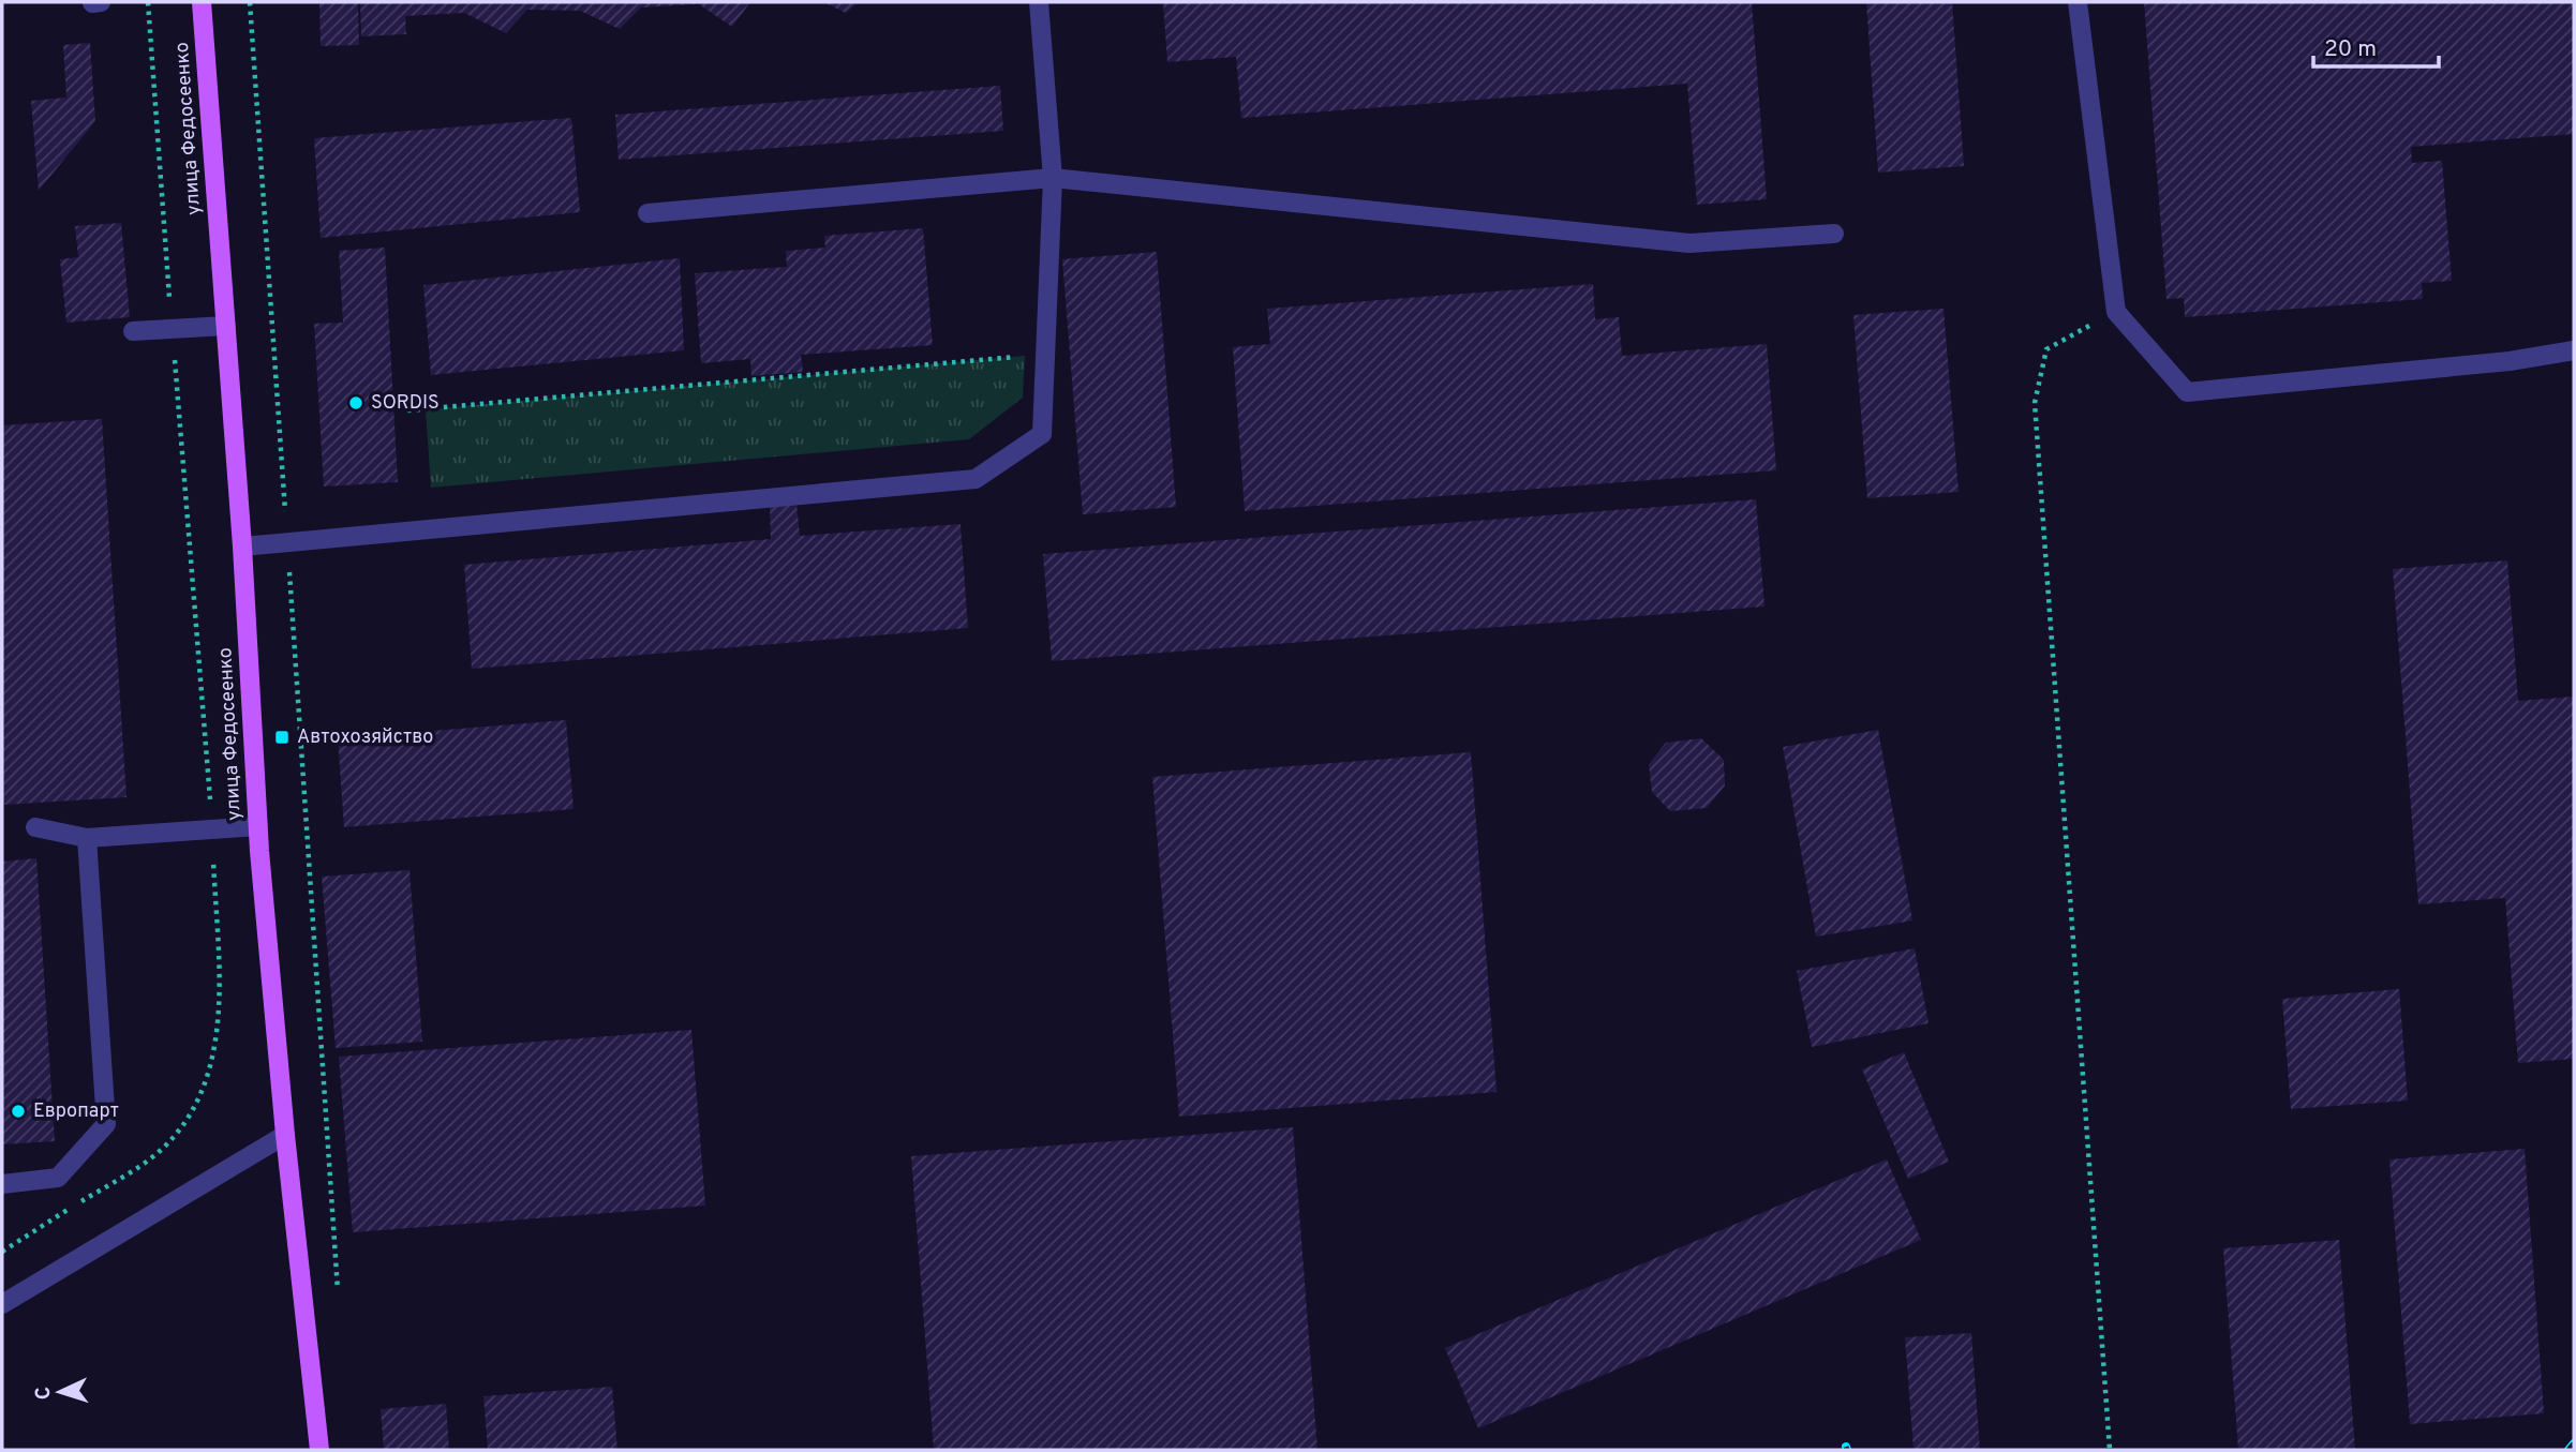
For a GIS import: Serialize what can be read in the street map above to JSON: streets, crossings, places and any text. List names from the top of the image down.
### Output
{
  "streets": {
    "main road": ["улица Федосеенко"]
  },
  "places": {
    "other": ["SORDIS", "Европарт"],
    "transit": ["Автохозяйство"]
  },
  "scale_bar": "20 m",
  "north": "left"
}
